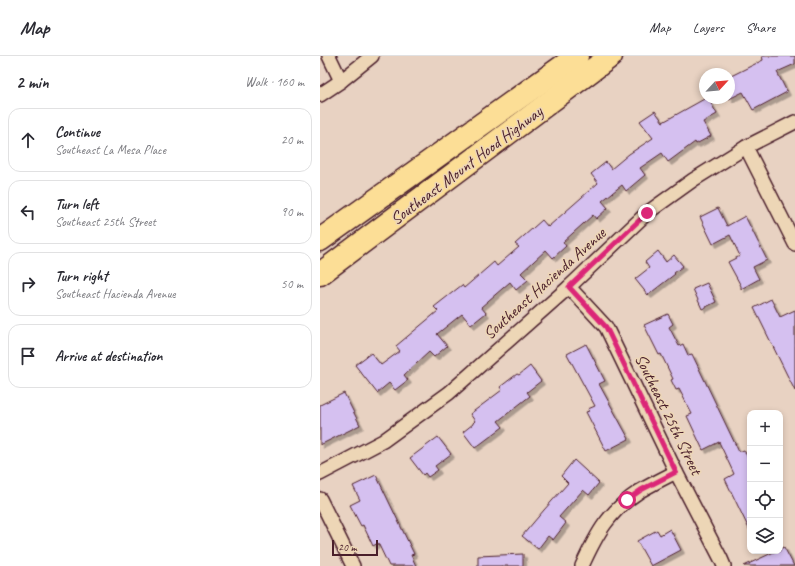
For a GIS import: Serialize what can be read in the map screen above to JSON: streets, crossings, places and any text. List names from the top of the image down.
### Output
{
  "streets": {
    "highway": ["Southeast Mount Hood Highway"],
    "street": ["Southeast Hacienda Avenue", "Southeast 25th Street"]
  },
  "crossings": [
    ["Southeast Hacienda Avenue", "Southeast 25th Street"]
  ],
  "scale_bar": "20 m",
  "north": "top right",
  "page": {
    "header": "Map",
    "nav": ["Map", "Layers", "Share"],
    "heading": ["2 min", "Walk · 160 m"],
    "list": [
      ["Continue", "Southeast La Mesa Place", "20 m"],
      ["Turn left", "Southeast 25th Street", "90 m"],
      ["Turn right", "Southeast Hacienda Avenue", "50 m"],
      "Arrive at destination"
    ],
    "map_buttons": ["+", "−"],
    "scale": "20 m"
  }
}
